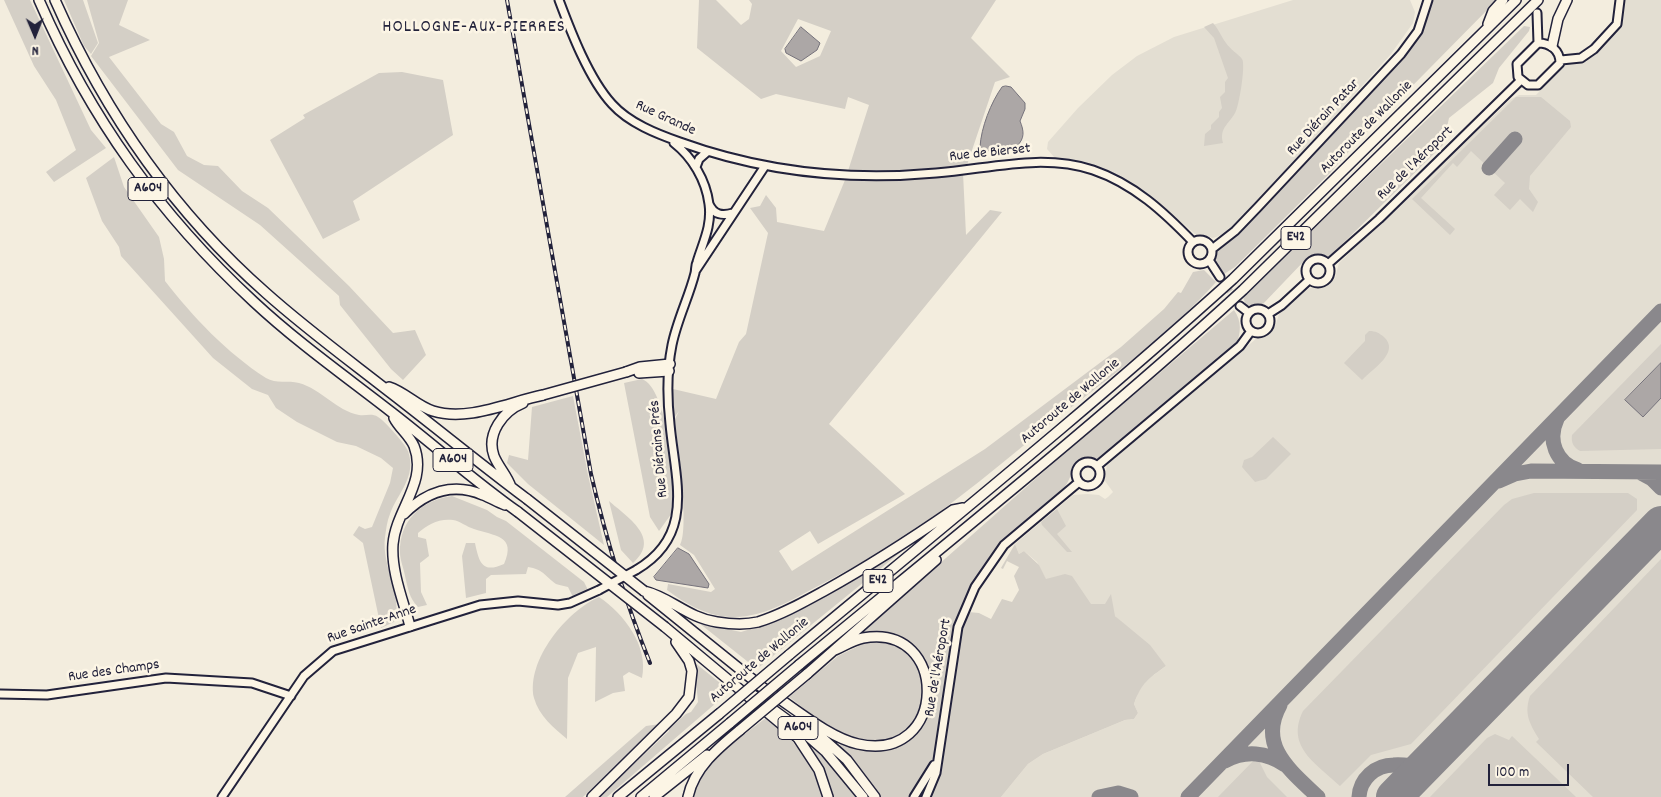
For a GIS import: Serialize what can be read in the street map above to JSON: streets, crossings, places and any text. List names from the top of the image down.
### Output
{
  "streets": {
    "highway": ["Autoroute de Wallonie", "A604", "E42"],
    "main road": [
      "Rue Diérain Patar",
      "Rue Grande",
      "Rue de Bierset",
      "Rue de l'Aéroport",
      "Rue Diérains Prés",
      "Rue Sainte-Anne",
      "Rue des Champs"
    ]
  },
  "crossings": [
    ["Rue Diérain Patar", "Rue de Bierset"],
    ["Rue Grande", "Rue de Bierset"],
    ["Rue Grande", "Rue Diérains Prés"],
    ["Rue de Bierset", "Rue Diérains Prés"],
    ["Rue Diérains Prés", "Rue Sainte-Anne"],
    ["Rue Sainte-Anne", "Rue des Champs"]
  ],
  "districts": ["HOLLOGNE-AUX-PIERRES"],
  "scale_bar": "100 m",
  "north": "bottom"
}
